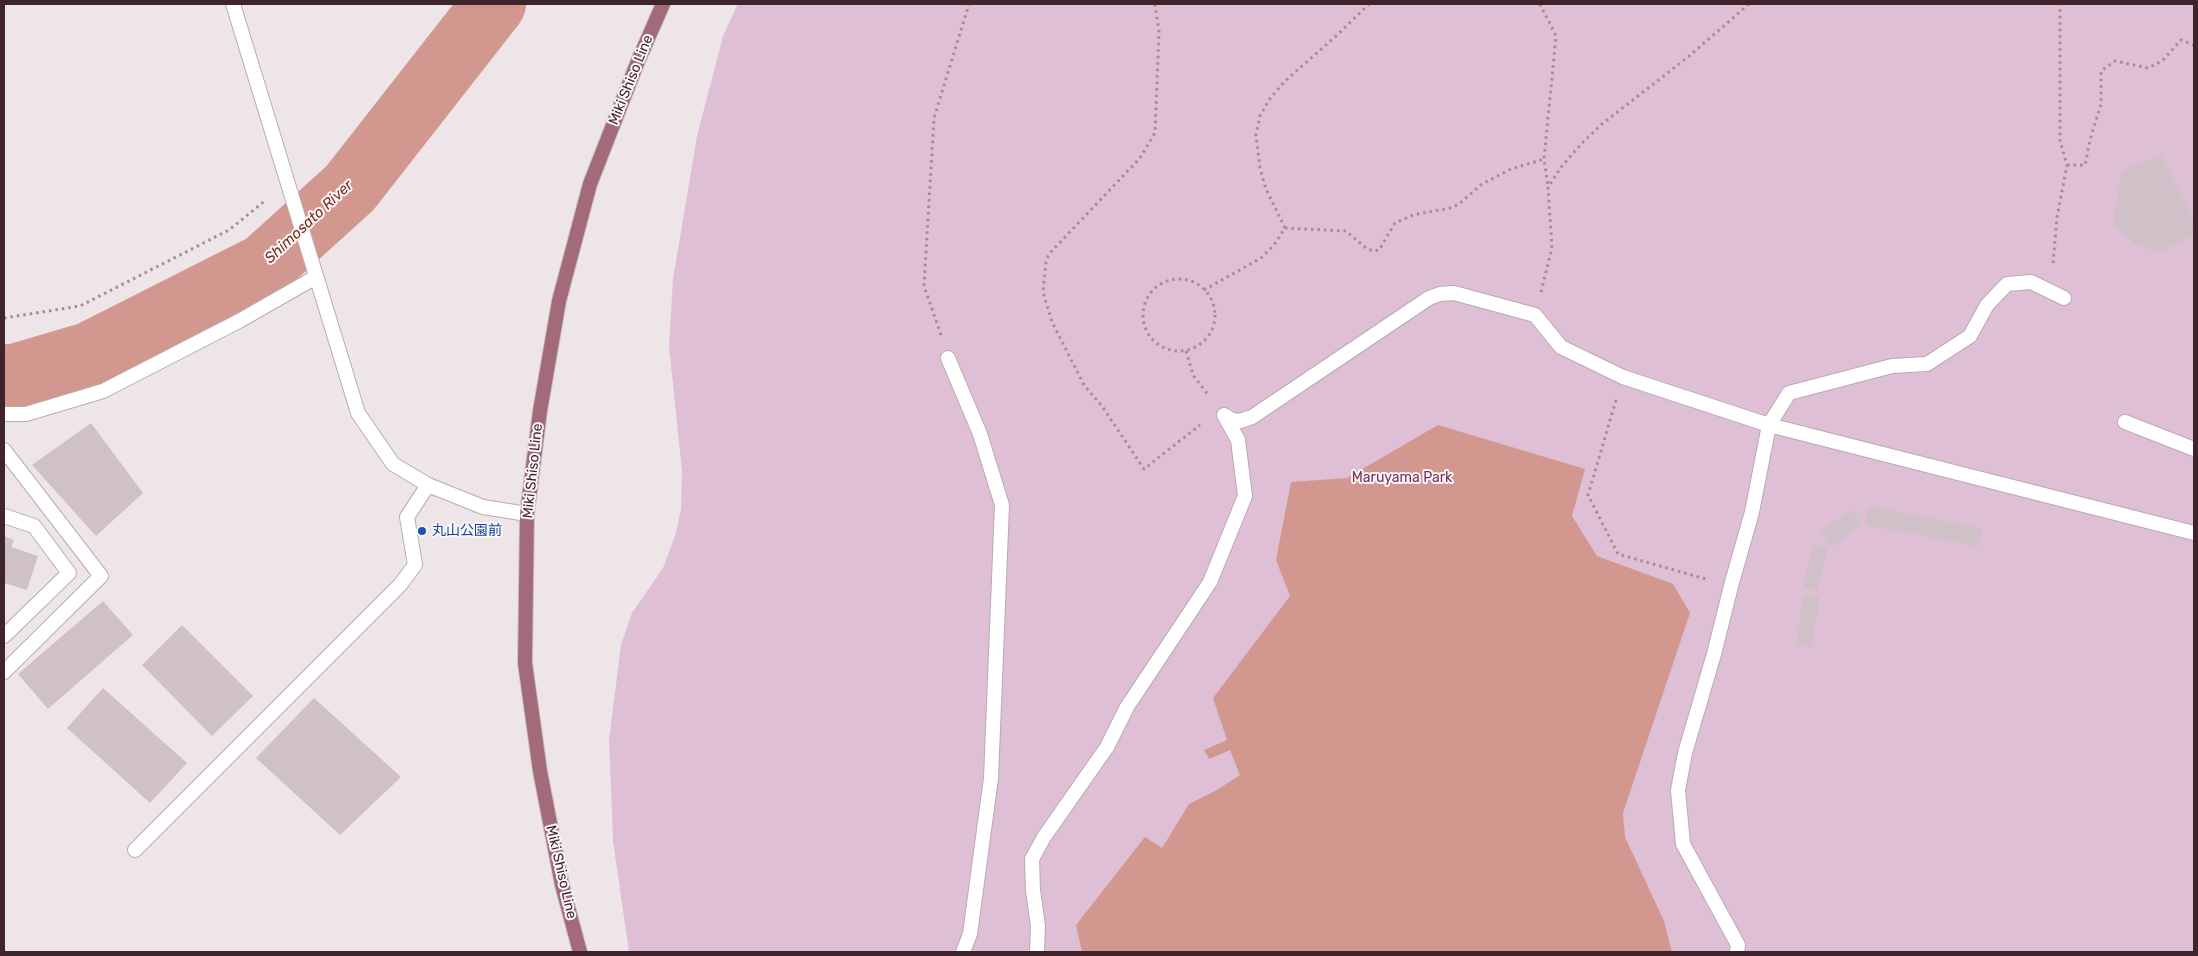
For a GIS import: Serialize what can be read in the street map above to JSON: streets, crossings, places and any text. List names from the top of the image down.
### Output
{
  "streets": {
    "main road": ["Miki Shiso Line"]
  },
  "water": ["Shimosato River"],
  "parks": ["Maruyama Park"],
  "places": ["丸山公園前"]
}
